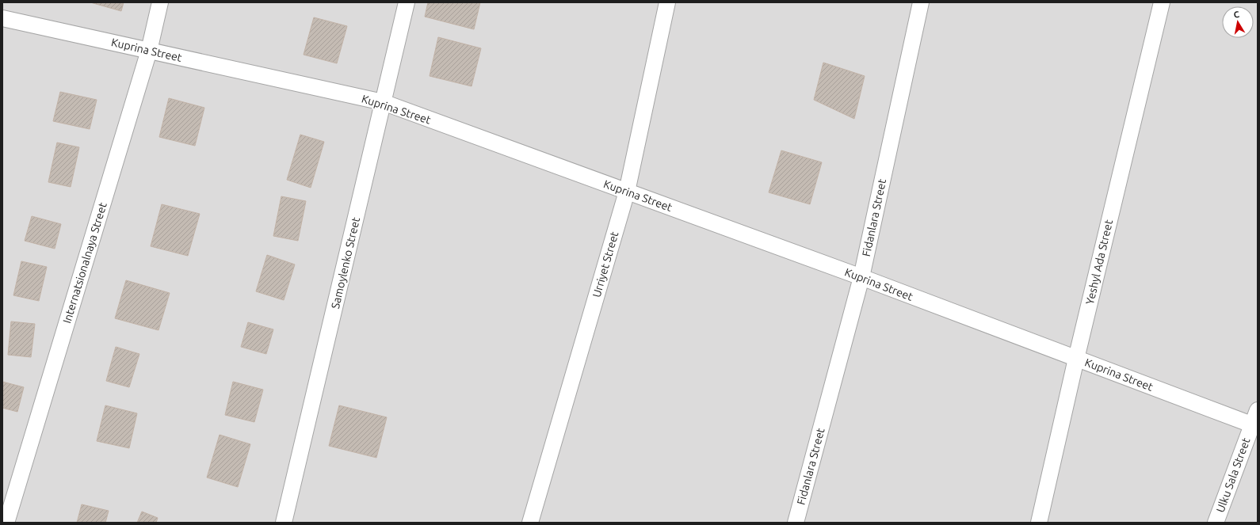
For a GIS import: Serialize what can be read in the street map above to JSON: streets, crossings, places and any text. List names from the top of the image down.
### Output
{
  "streets": {
    "street": [
      "Kuprina Street",
      "Fidanlara Street",
      "Yeshyl Ada Street",
      "Internatsionalnaya Street",
      "Samoylenko Street",
      "Urriyet Street",
      "Ulku Sala Street"
    ]
  },
  "crossings": [
    ["Kuprina Street", "Fidanlara Street"],
    ["Kuprina Street", "Yeshyl Ada Street"],
    ["Kuprina Street", "Internatsionalnaya Street"],
    ["Kuprina Street", "Samoylenko Street"],
    ["Kuprina Street", "Urriyet Street"],
    ["Kuprina Street", "Ulku Sala Street"]
  ],
  "north": "top"
}
